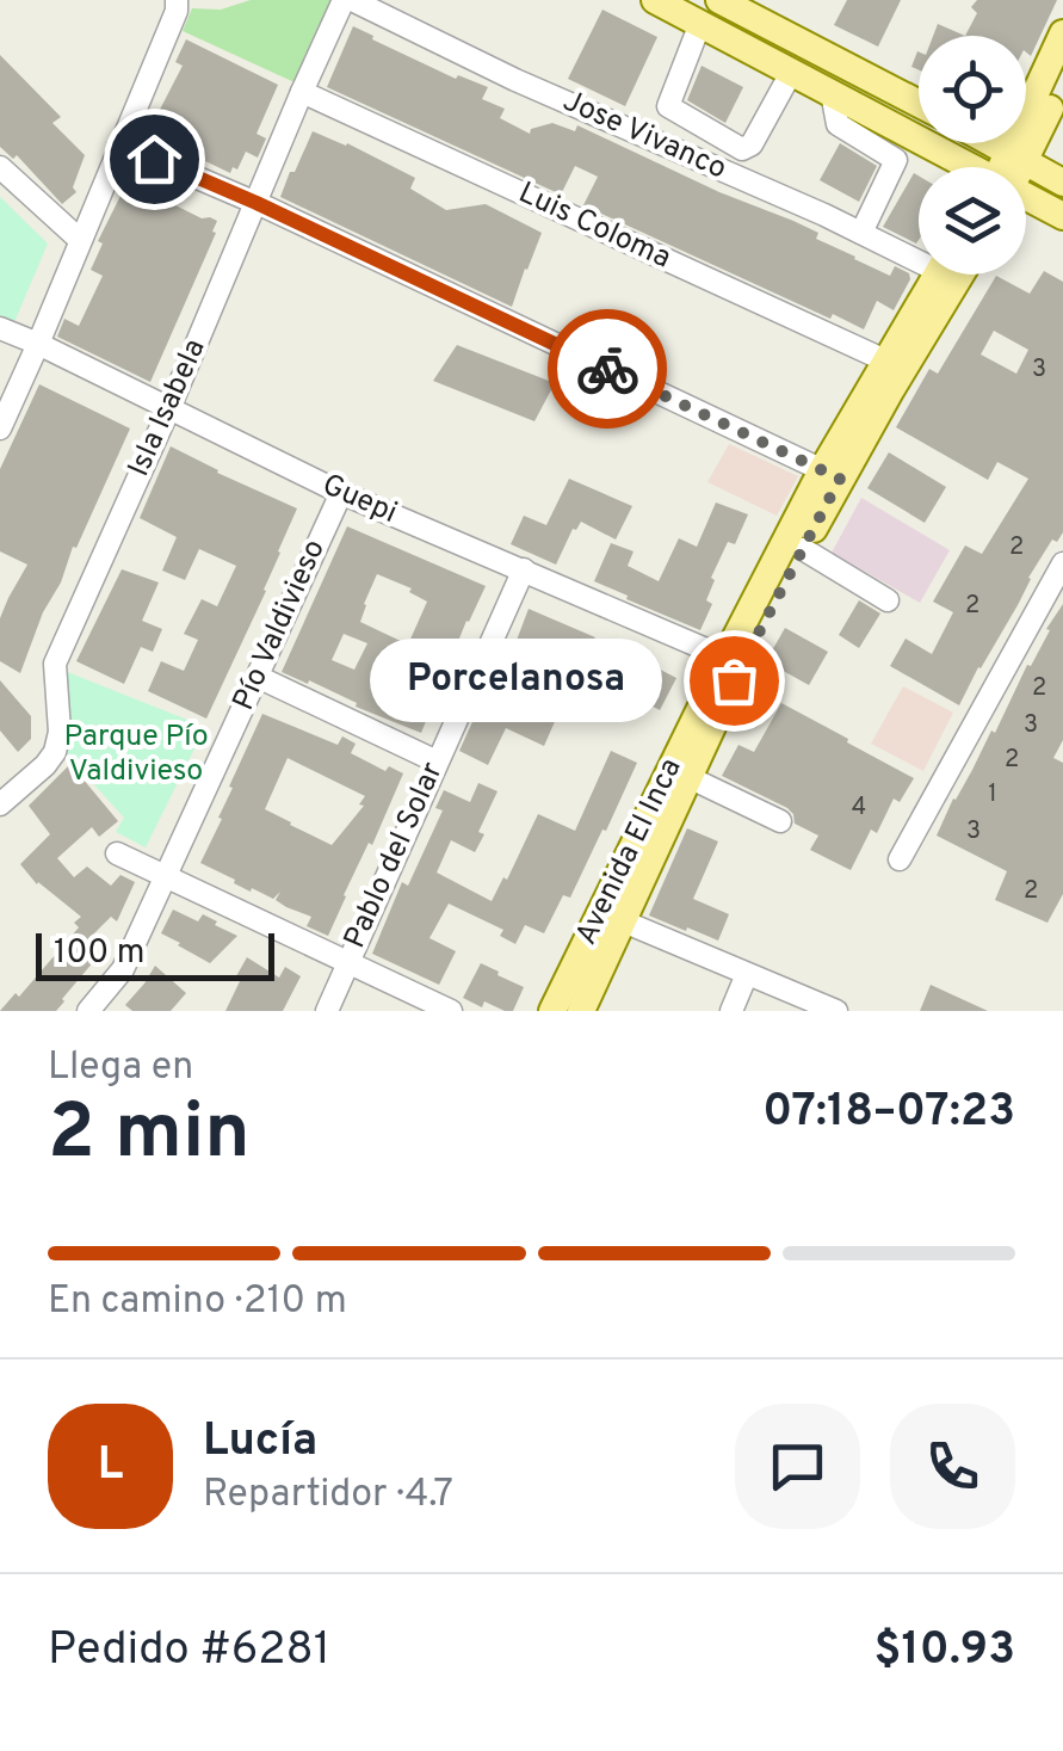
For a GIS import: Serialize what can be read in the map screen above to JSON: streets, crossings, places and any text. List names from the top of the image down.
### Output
{
  "streets": {
    "main road": ["Avenida El Inca"],
    "street": [
      "Jose Vivanco",
      "Luis Coloma",
      "Isla Isabela",
      "Guepi",
      "Pío Valdivieso",
      "Pablo del Solar"
    ]
  },
  "crossings": [
    ["Jose Vivanco", "Isla Isabela"],
    ["Luis Coloma", "Isla Isabela"],
    ["Luis Coloma", "Avenida El Inca"],
    ["Isla Isabela", "Guepi"],
    ["Guepi", "Pío Valdivieso"],
    ["Guepi", "Avenida El Inca"],
    ["Guepi", "Pablo del Solar"]
  ],
  "parks": ["Parque Pío Valdivieso"],
  "places": ["Porcelanosa"],
  "house_numbers": [
    "3",
    "2",
    "2",
    "2",
    "3",
    "2",
    "1",
    "4",
    "3",
    "2"
  ],
  "scale_bar": "100 m",
  "page": {
    "bubble": "Porcelanosa",
    "scale": "100 m",
    "heading": ["2 min", "Llega en", "07:18–07:23"],
    "panel": [
      "Lucía",
      "Repartidor · 4.7",
      "Pedido #6281",
      "$10.93"
    ],
    "bar": "En camino · 210 m",
    "round": "L"
  }
}
